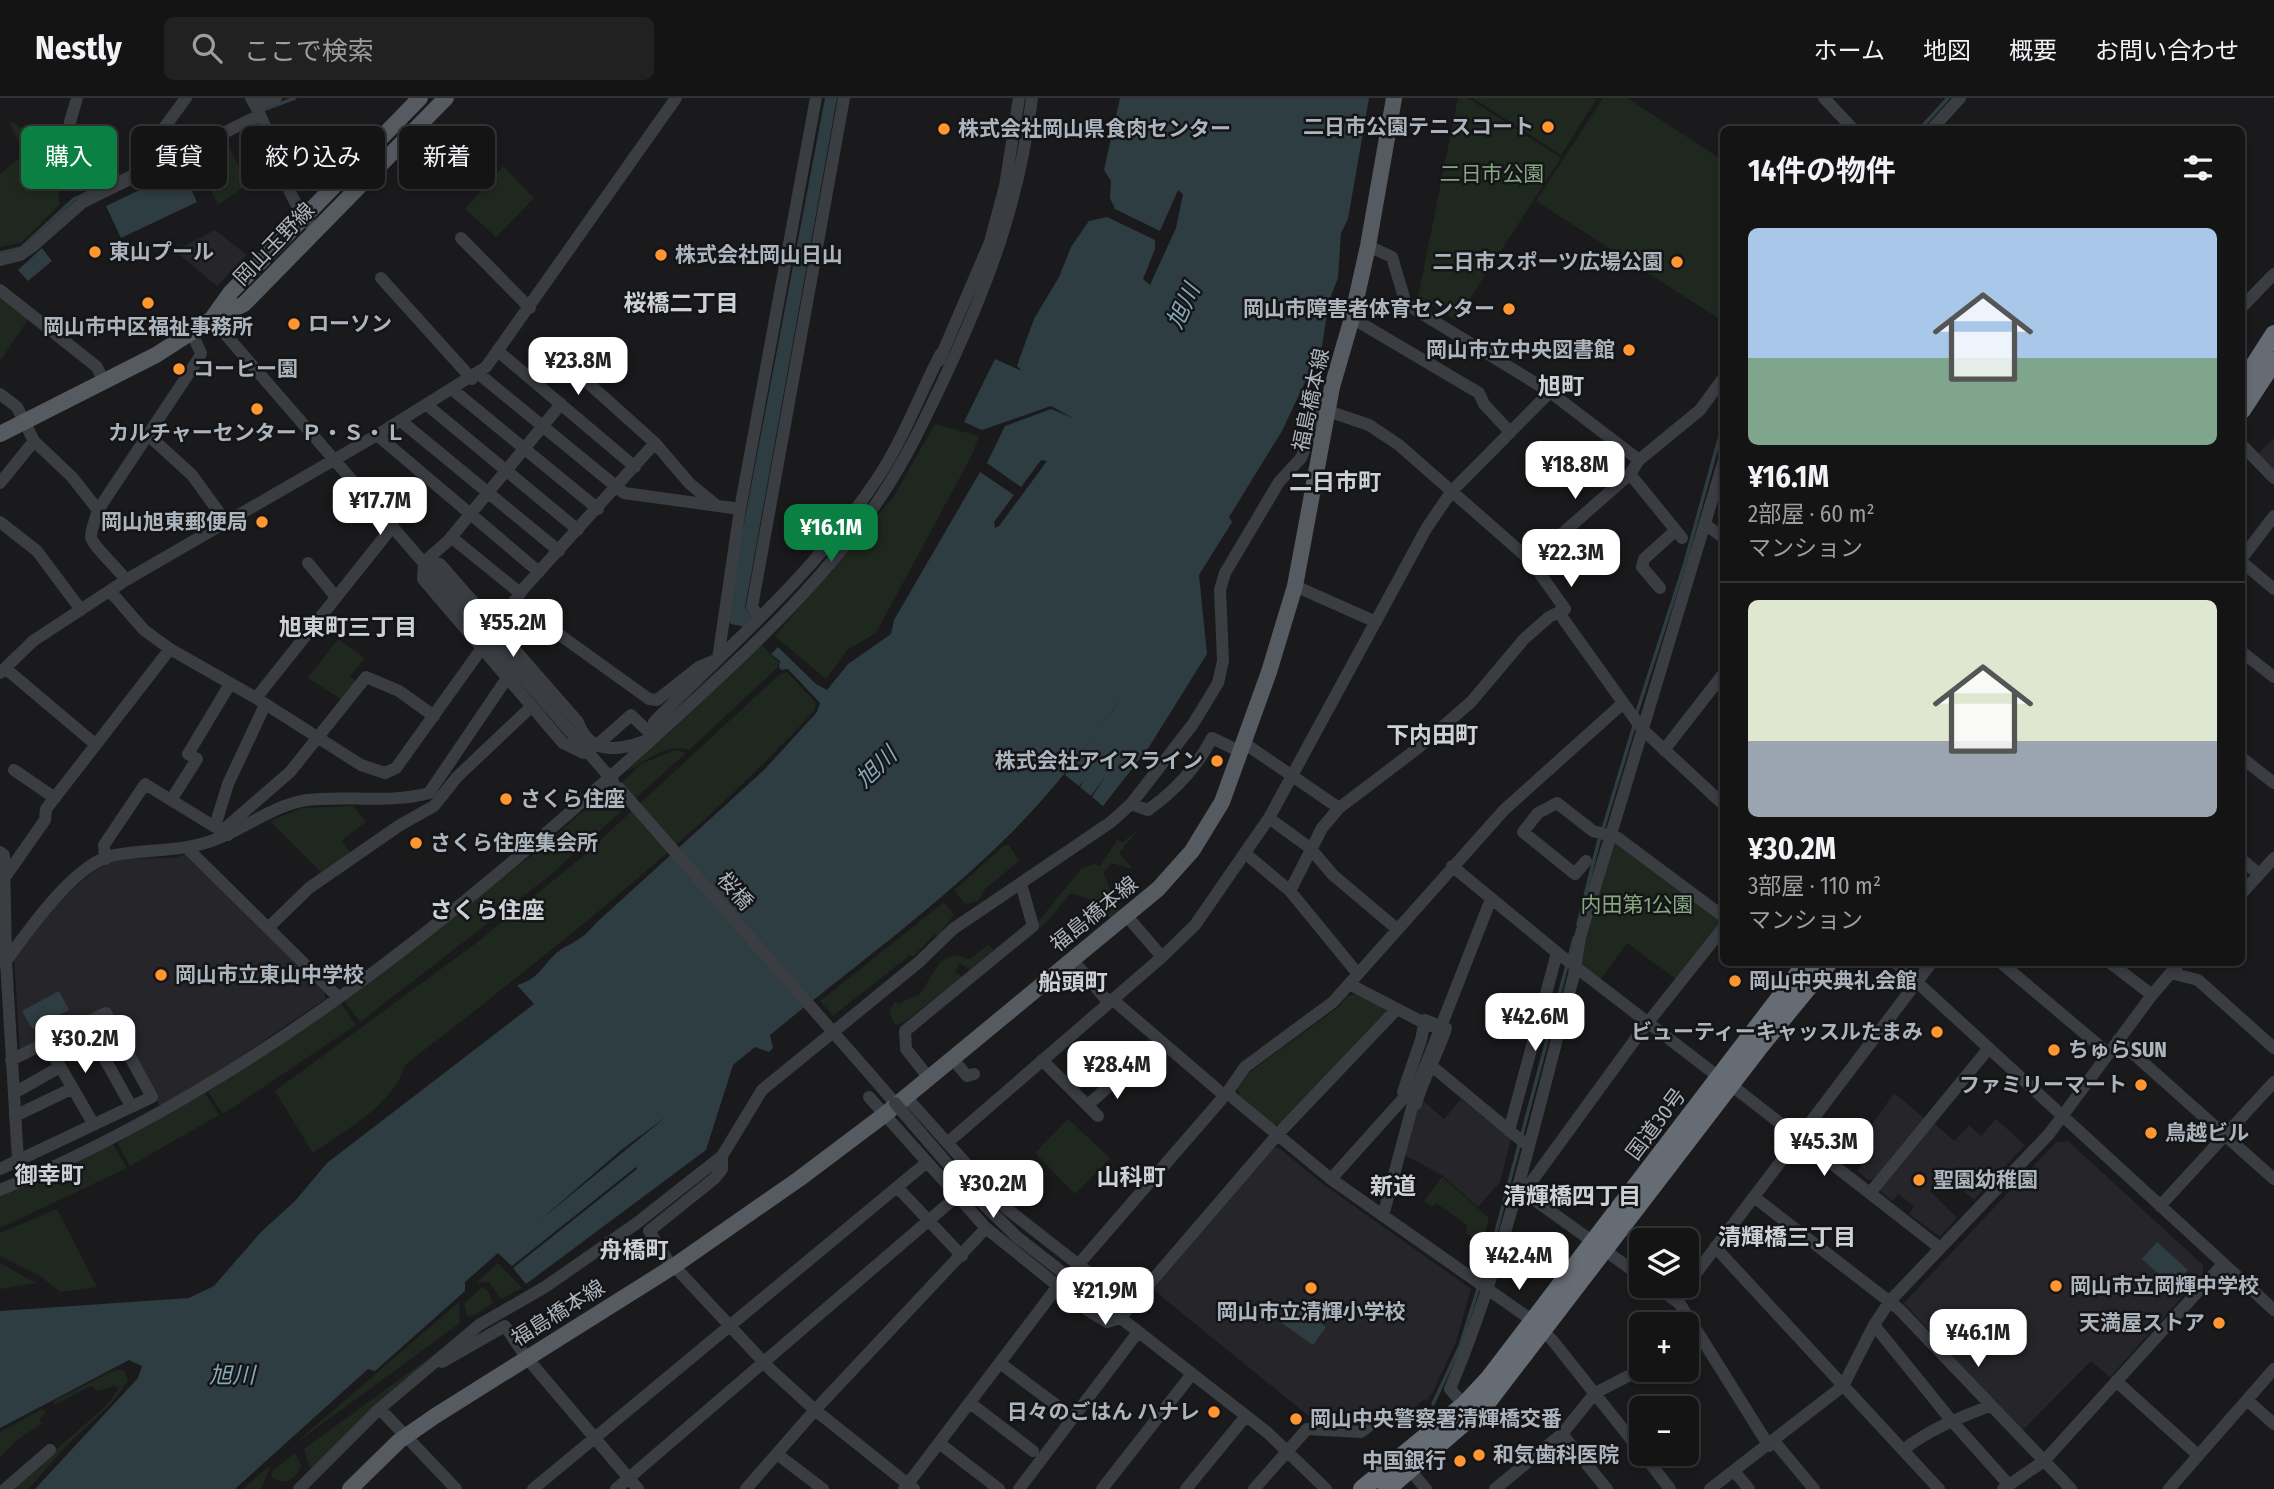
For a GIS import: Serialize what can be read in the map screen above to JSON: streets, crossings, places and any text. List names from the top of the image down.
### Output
{
  "streets": {
    "highway": ["国道30号"],
    "main road": ["岡山玉野線", "福島橋本線"],
    "street": ["桜橋"]
  },
  "crossings": [
    ["福島橋本線", "桜橋"]
  ],
  "districts": [
    "桜橋二丁目",
    "旭町",
    "二日市町",
    "旭東町三丁目",
    "下内田町",
    "さくら住座",
    "船頭町",
    "御幸町",
    "山科町",
    "新道",
    "清輝橋四丁目",
    "清輝橋三丁目",
    "舟橋町"
  ],
  "water": ["旭川"],
  "parks": ["二日市公園", "内田第1公園"],
  "places": [
    "二日市公園テニスコート",
    "株式会社岡山県食肉センター",
    "東山プール",
    "株式会社岡山日山",
    "二日市スポーツ広場公園",
    "岡山市中区福祉事務所",
    "岡山市障害者体育センター",
    "ローソン",
    "岡山市立中央図書館",
    "コーヒー園",
    "カルチャーセンター Ｐ・Ｓ・Ｌ",
    "岡山旭東郵便局",
    "株式会社アイスライン",
    "さくら住座",
    "さくら住座集会所",
    "岡山市立東山中学校",
    "岡山中央典礼会館",
    "ビューティーキャッスルたまみ",
    "ちゅらSUN",
    "ファミリーマート",
    "鳥越ビル",
    "聖園幼稚園",
    "岡山市立岡輝中学校",
    "岡山市立清輝小学校",
    "天満屋ストア",
    "日々のごはん ハナレ",
    "岡山中央警察署清輝橋交番",
    "和気歯科医院",
    "中国銀行"
  ],
  "page": {
    "header": "Nestly",
    "search": "ここで検索",
    "nav": [
      "ホーム",
      "地図",
      "概要",
      "お問い合わせ"
    ],
    "chip": [
      "購入",
      "賃貸",
      "絞り込み",
      "新着"
    ],
    "heading": "14件の物件",
    "list": [
      {
        "name": "¥16.1M",
        "note": "2部屋 · 60 m² · マンション"
      },
      {
        "name": "¥30.2M",
        "note": "3部屋 · 110 m² · マンション"
      }
    ],
    "price": [
      "¥23.8M",
      "¥18.8M",
      "¥17.7M",
      "¥16.1M",
      "¥22.3M",
      "¥55.2M",
      "¥42.6M",
      "¥30.2M",
      "¥28.4M",
      "¥45.3M",
      "¥30.2M",
      "¥42.4M",
      "¥21.9M",
      "¥46.1M"
    ],
    "map_buttons": ["+", "−"]
  }
}
